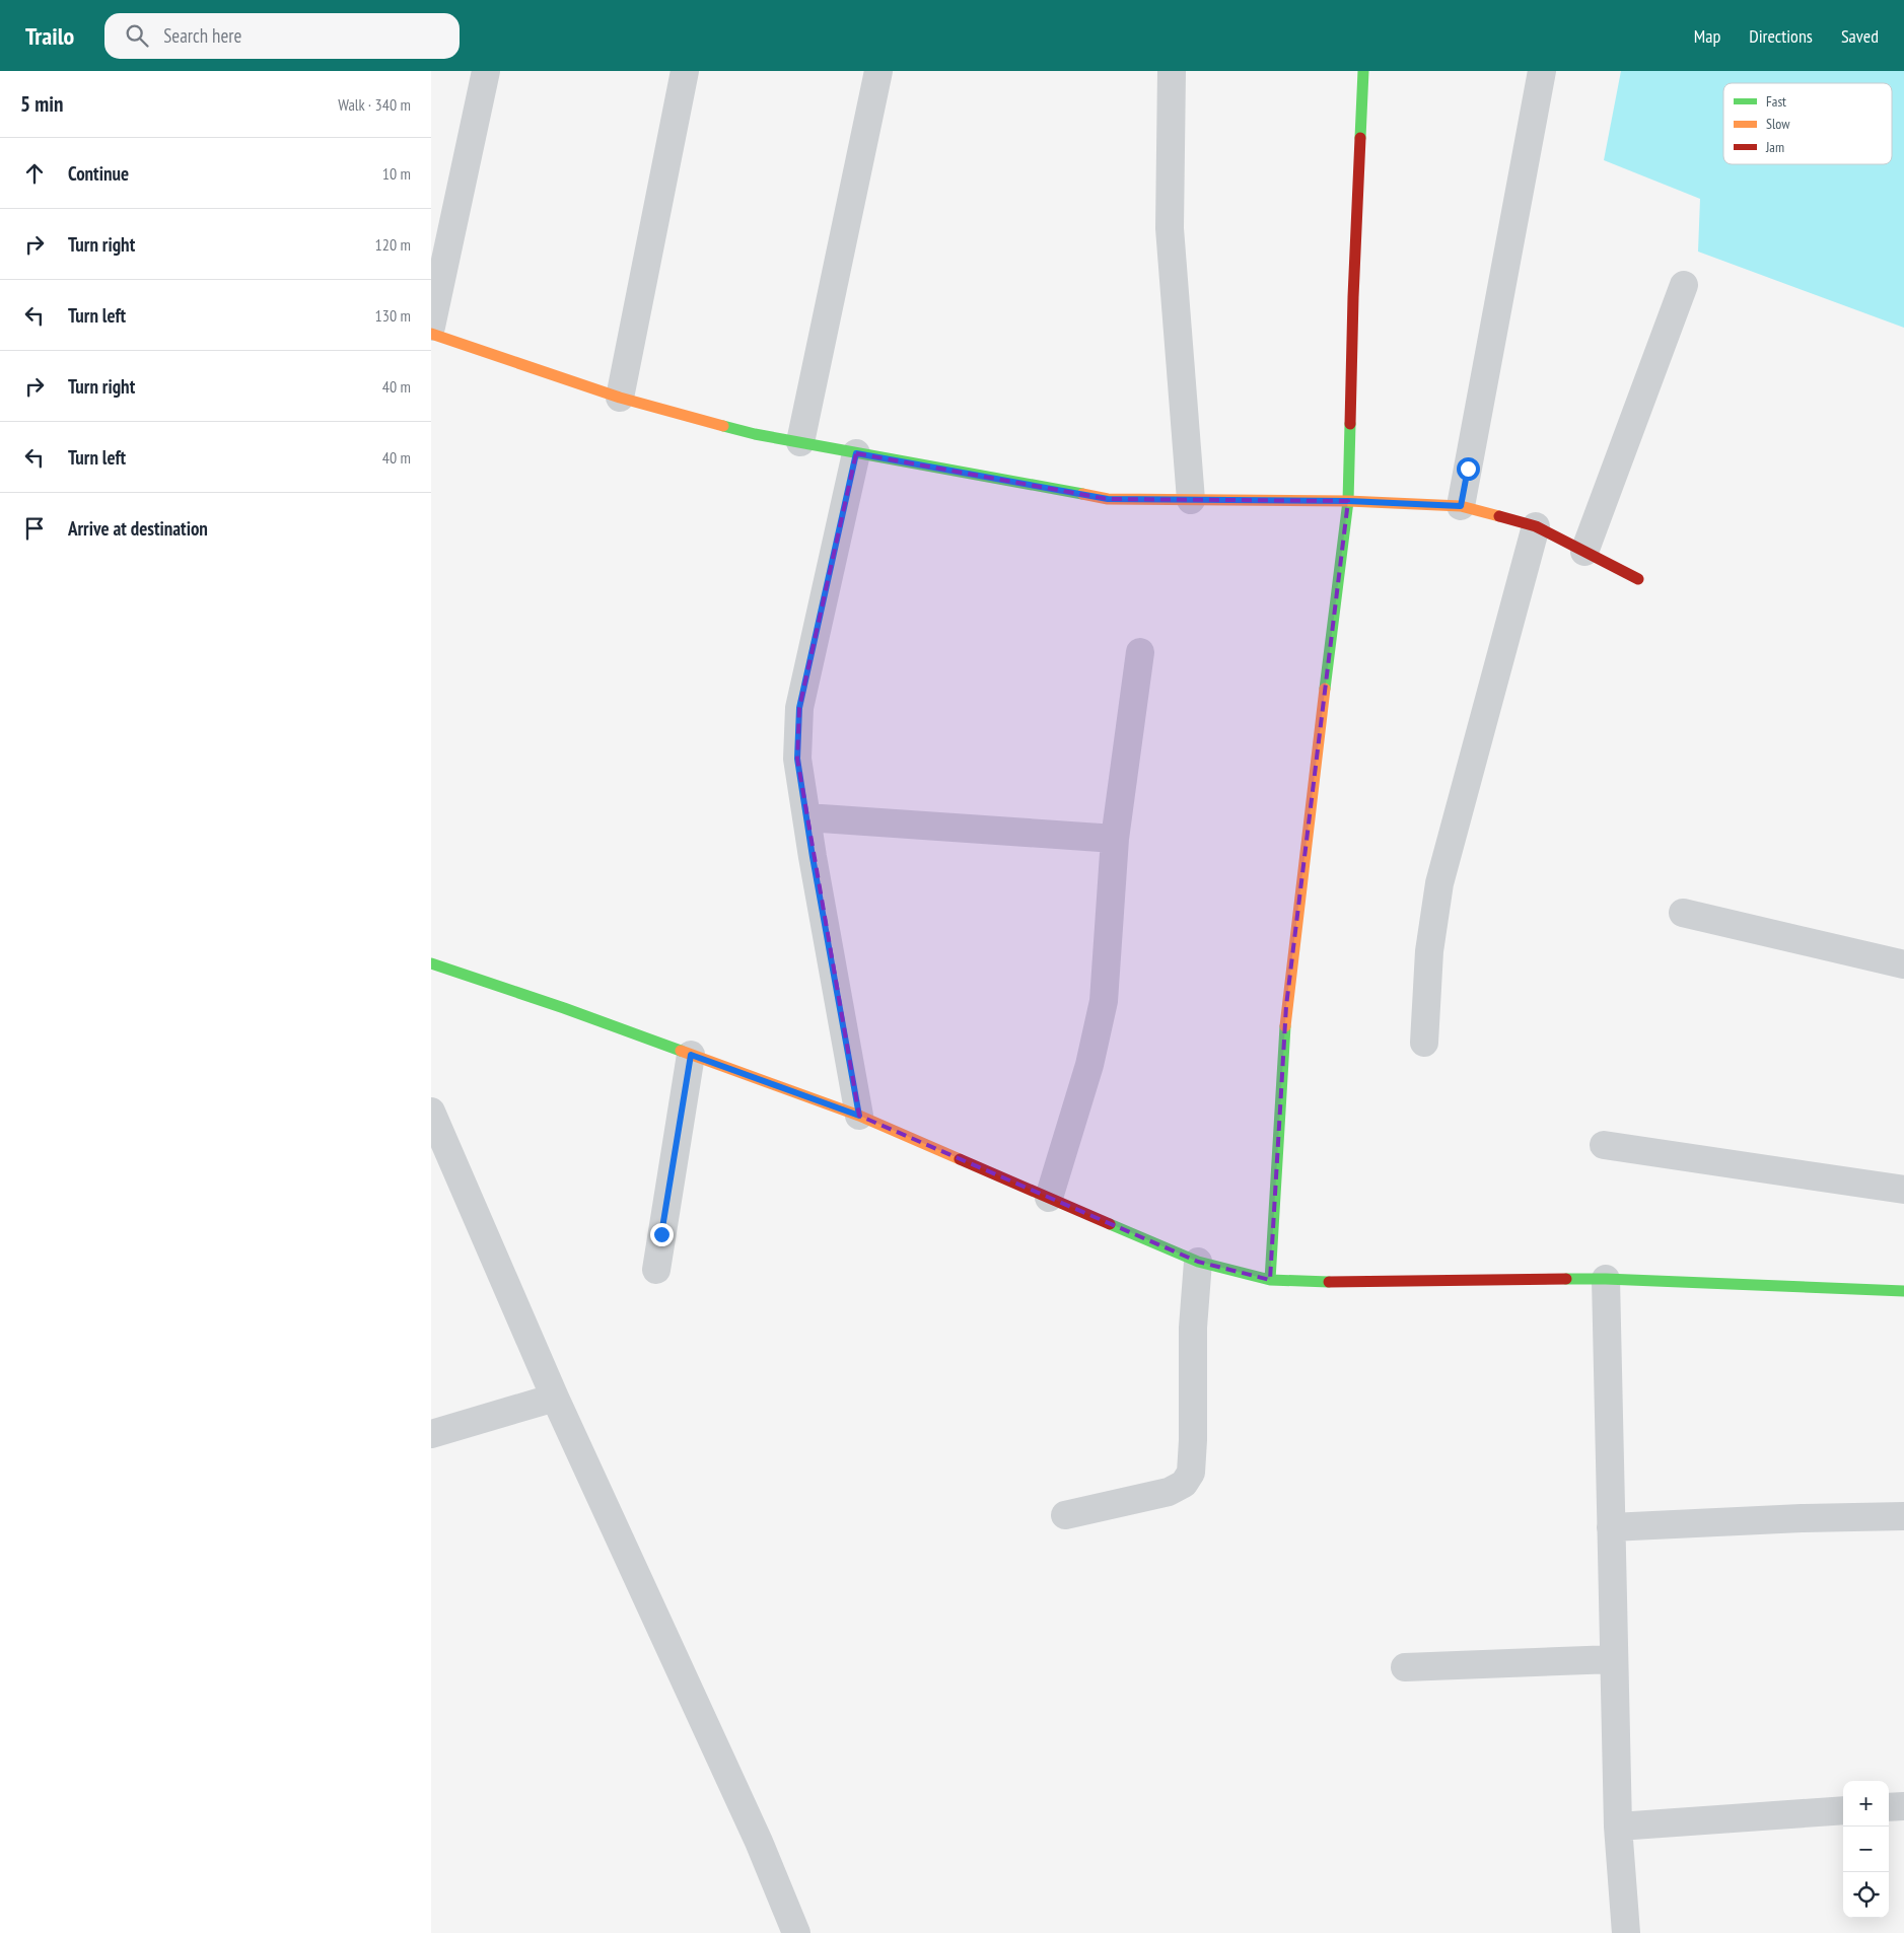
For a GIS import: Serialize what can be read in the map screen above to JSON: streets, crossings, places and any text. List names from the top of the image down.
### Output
{
  "legend": ["Fast", "Slow", "Jam"],
  "page": {
    "header": "Trailo",
    "search": "Search here",
    "nav": ["Map", "Directions", "Saved"],
    "heading": ["5 min", "Walk · 340 m"],
    "list": [
      ["Continue", "10 m"],
      ["Turn right", "120 m"],
      ["Turn left", "130 m"],
      ["Turn right", "40 m"],
      ["Turn left", "40 m"],
      "Arrive at destination"
    ],
    "map_buttons": ["+", "−"]
  }
}
